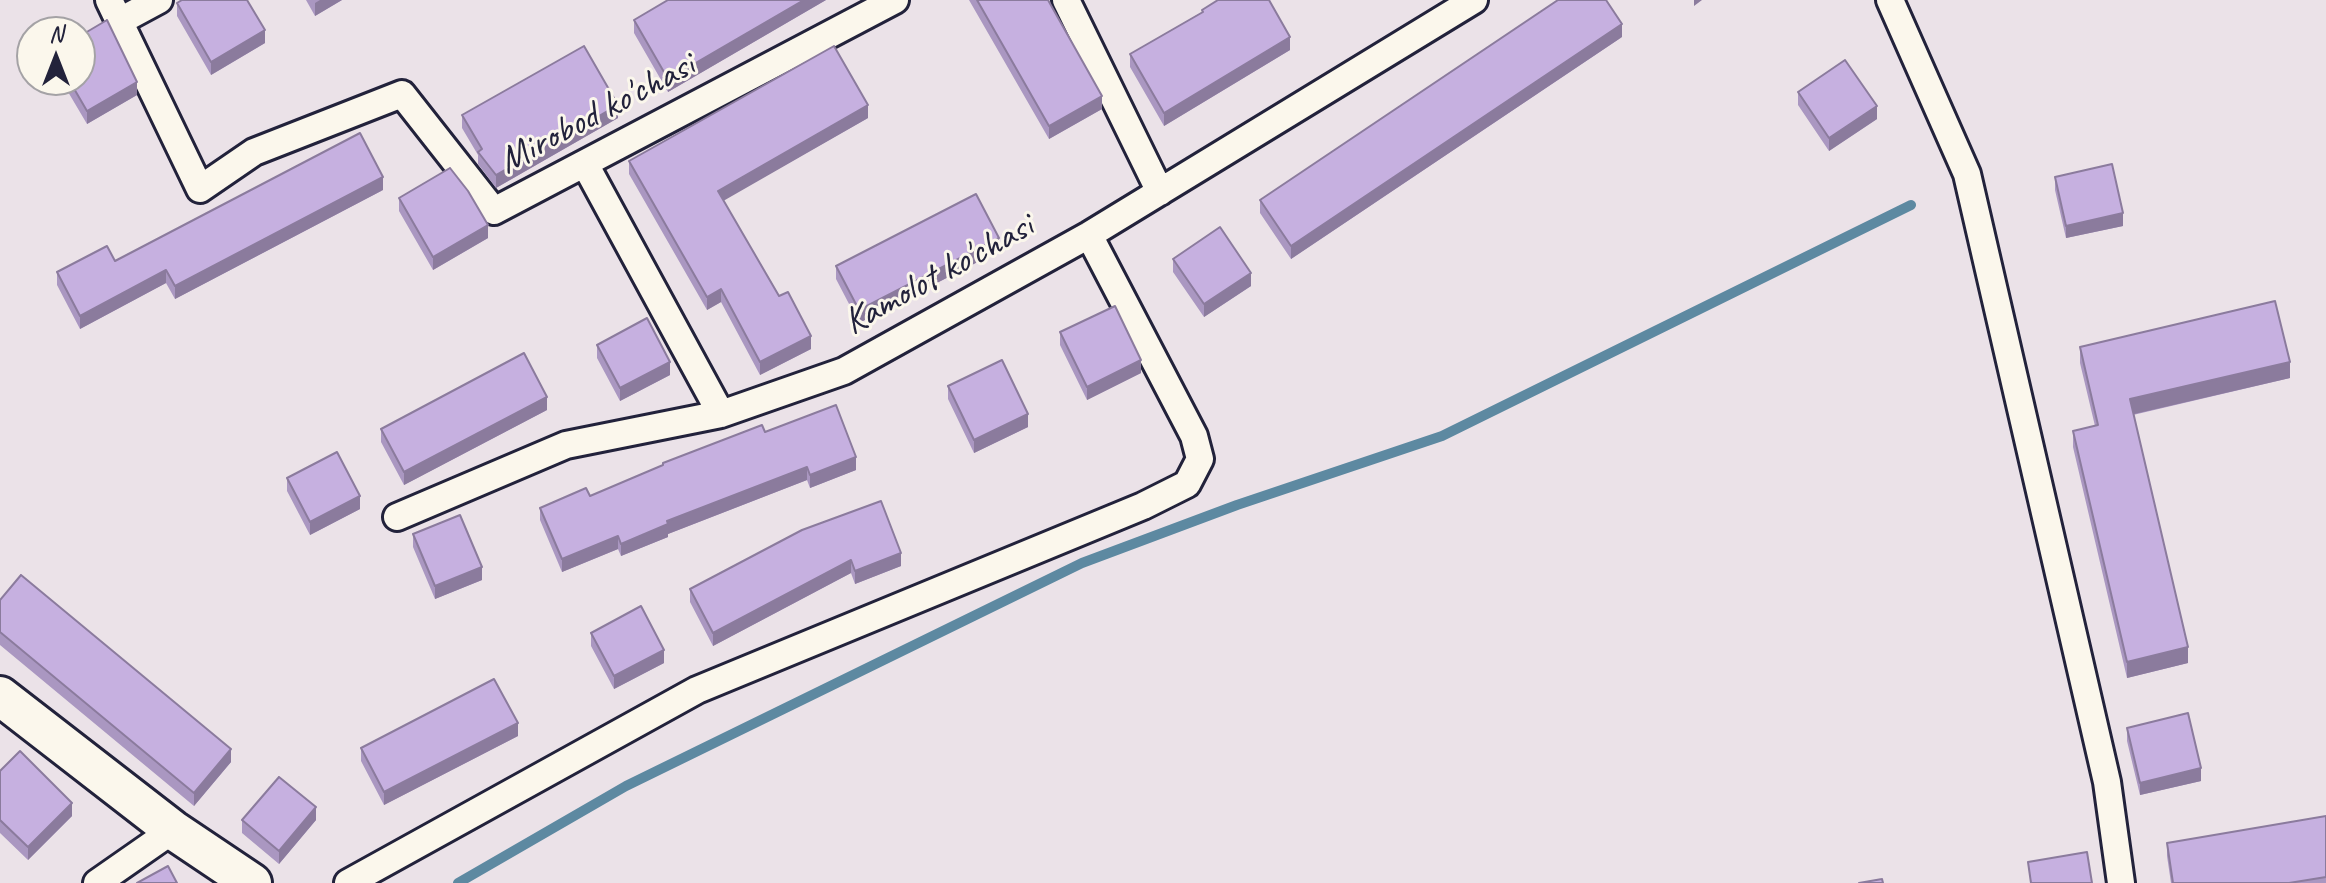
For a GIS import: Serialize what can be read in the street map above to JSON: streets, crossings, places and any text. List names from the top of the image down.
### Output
{
  "streets": {
    "street": ["Mirobod ko'chasi", "Kamolot ko'chasi"]
  },
  "north": "top"
}
